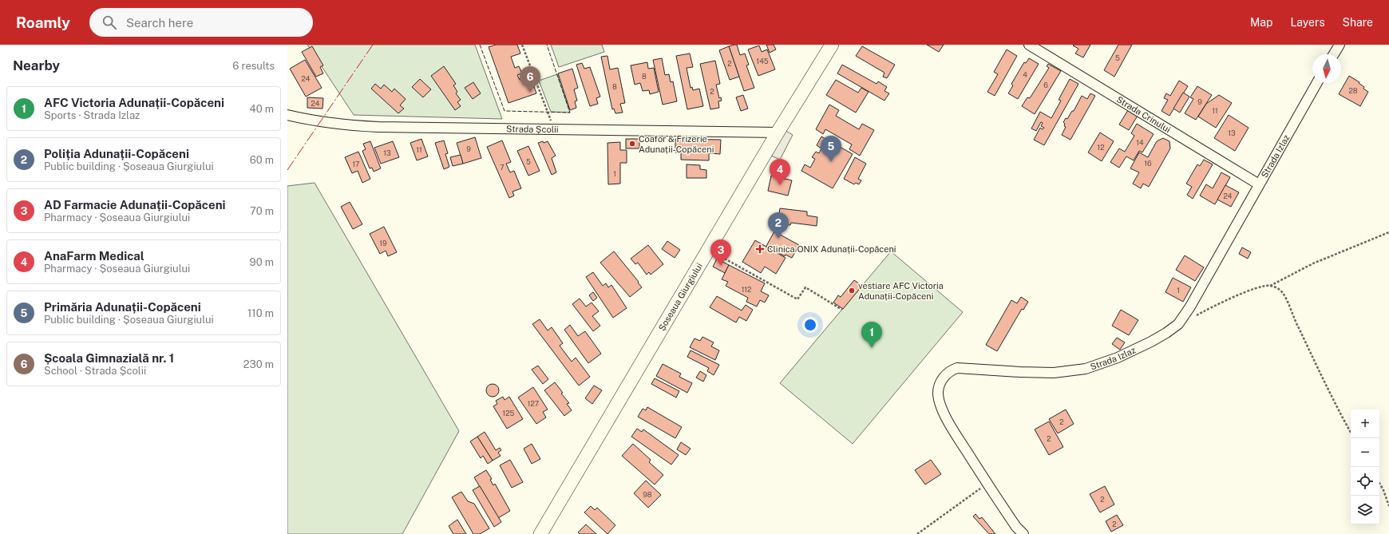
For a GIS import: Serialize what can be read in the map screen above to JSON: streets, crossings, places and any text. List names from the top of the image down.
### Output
{
  "streets": {
    "street": [
      "Strada Crinului",
      "Strada Școlii",
      "Strada Izlaz",
      "Șoseaua Giurgiului"
    ]
  },
  "crossings": [
    ["Strada Crinului", "Strada Izlaz"],
    ["Strada Școlii", "Șoseaua Giurgiului"]
  ],
  "places": {
    "other": ["Coafor & Frizerie Adunații-Copăceni", "vestiare AFC Victoria Adunații-Copăceni"],
    "health": ["Clinica ONIX Adunații-Copăceni"]
  },
  "house_numbers": [
    "5",
    "145",
    "2",
    "4",
    "8",
    "24",
    "6",
    "8",
    "28",
    "2",
    "9",
    "24",
    "11",
    "13",
    "14",
    "12",
    "9",
    "11",
    "13",
    "5",
    "16",
    "17",
    "7",
    "1",
    "24",
    "19",
    "112",
    "1",
    "127",
    "125",
    "2",
    "2",
    "98",
    "2",
    "2"
  ],
  "north": "bottom",
  "page": {
    "header": "Roamly",
    "search": "Search here",
    "nav": ["Map", "Layers", "Share"],
    "heading": ["Nearby", "6 results"],
    "pins": [
      "6",
      "5",
      "4",
      "2",
      "3",
      "1"
    ],
    "list": [
      {
        "mark": "1",
        "name": "AFC Victoria Adunații-Copăceni",
        "note": "Sports · Strada Izlaz",
        "value": "40 m"
      },
      {
        "mark": "2",
        "name": "Poliția Adunații-Copăceni",
        "note": "Public building · Șoseaua Giurgiului",
        "value": "60 m"
      },
      {
        "mark": "3",
        "name": "AD Farmacie Adunații-Copăceni",
        "note": "Pharmacy · Șoseaua Giurgiului",
        "value": "70 m"
      },
      {
        "mark": "4",
        "name": "AnaFarm Medical",
        "note": "Pharmacy · Șoseaua Giurgiului",
        "value": "90 m"
      },
      {
        "mark": "5",
        "name": "Primăria Adunații-Copăceni",
        "note": "Public building · Șoseaua Giurgiului",
        "value": "110 m"
      },
      {
        "mark": "6",
        "name": "Școala Gimnazială nr. 1",
        "note": "School · Strada Școlii",
        "value": "230 m"
      }
    ],
    "map_buttons": ["+", "−"]
  }
}
